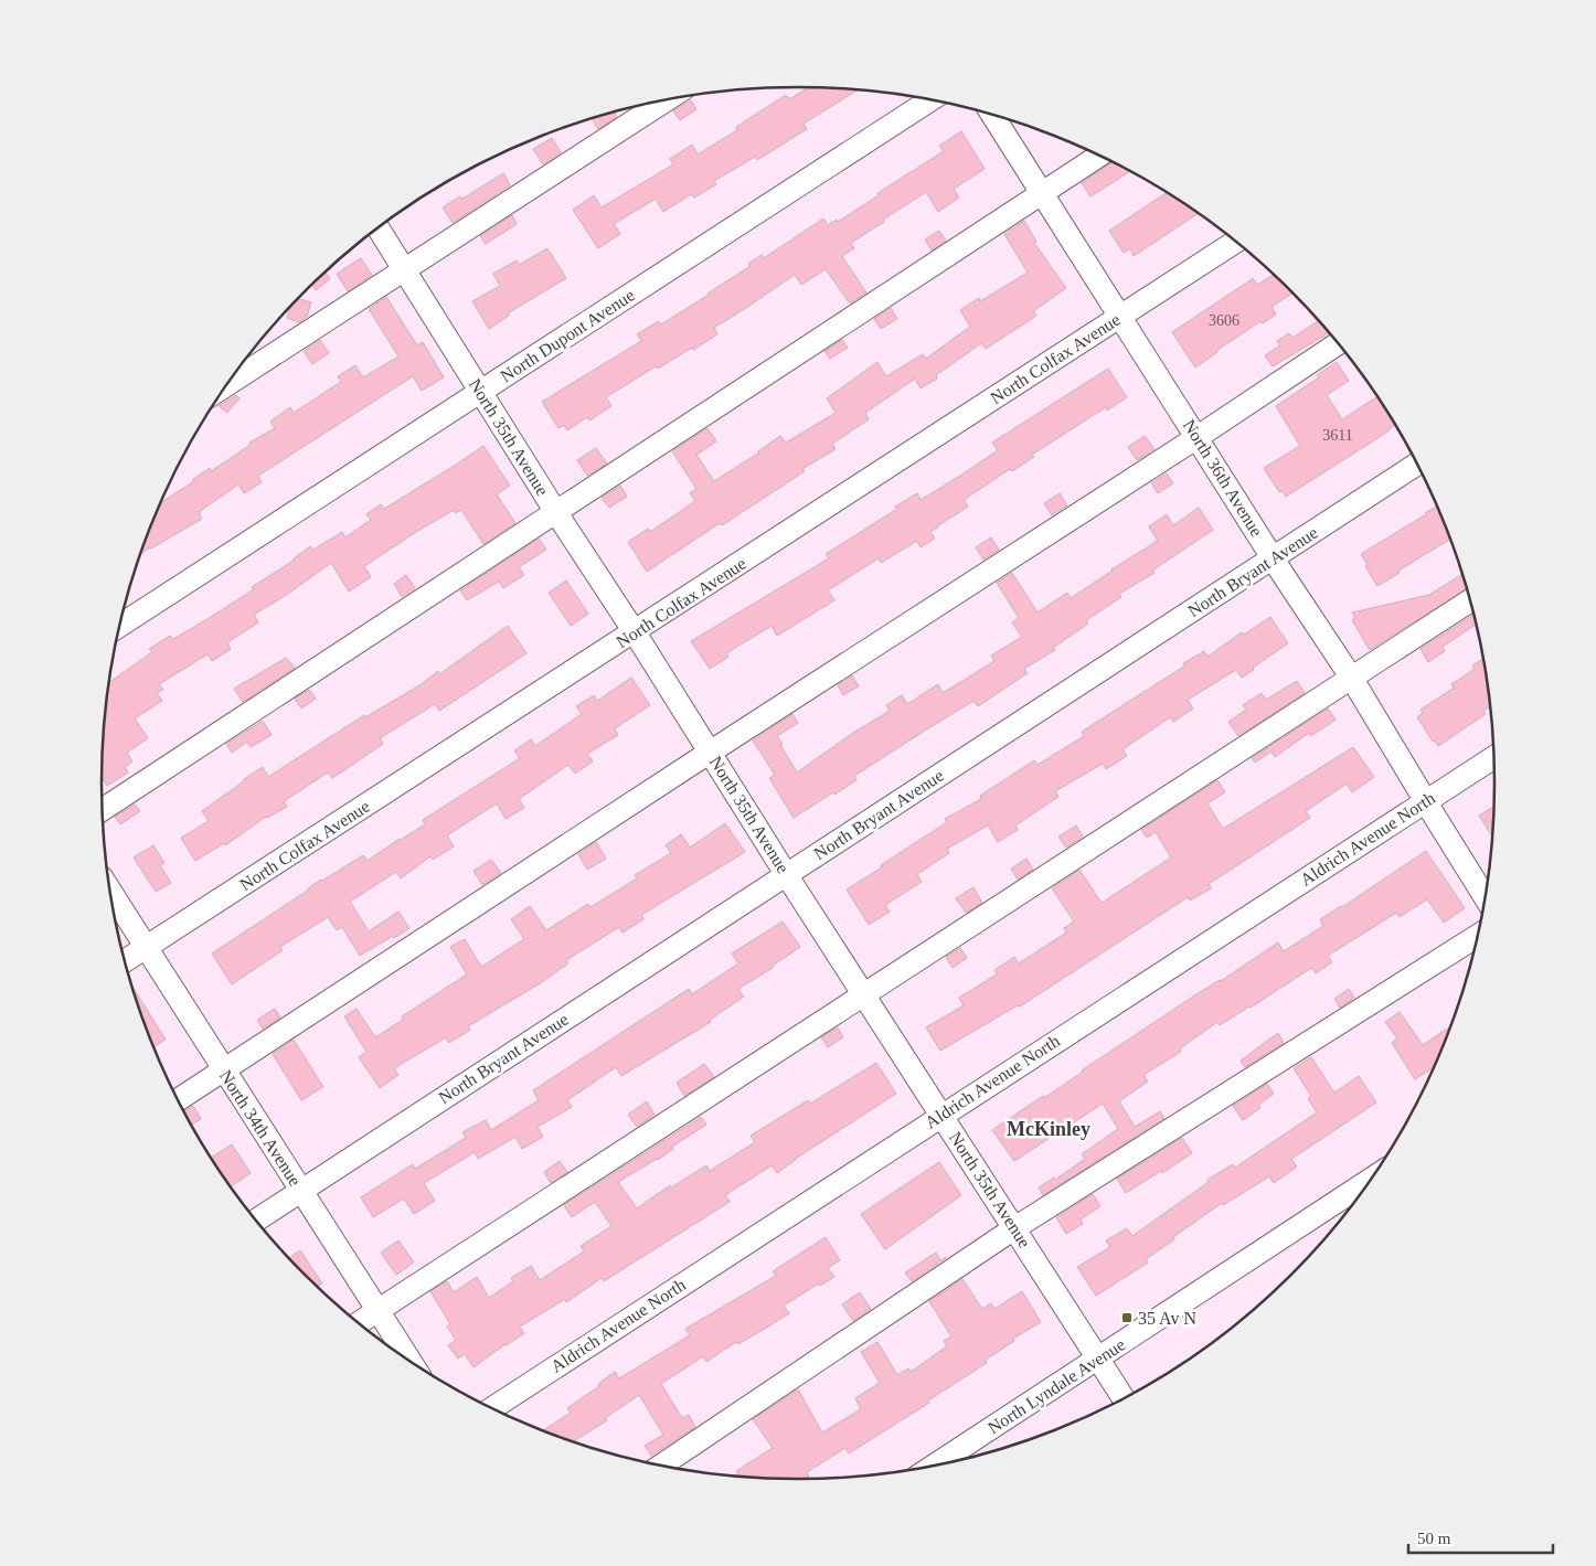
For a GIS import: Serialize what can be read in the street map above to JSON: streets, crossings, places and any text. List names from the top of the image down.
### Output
{
  "streets": {
    "street": [
      "North Dupont Avenue",
      "North Colfax Avenue",
      "North 35th Avenue",
      "North 36th Avenue",
      "North Bryant Avenue",
      "Aldrich Avenue North",
      "North 34th Avenue",
      "North Lyndale Avenue"
    ]
  },
  "crossings": [
    ["North Dupont Avenue", "North 35th Avenue"],
    ["North Colfax Avenue", "North 35th Avenue"],
    ["North Colfax Avenue", "North 36th Avenue"],
    ["North Colfax Avenue", "North 34th Avenue"],
    ["North 35th Avenue", "North Bryant Avenue"],
    ["North 35th Avenue", "Aldrich Avenue North"],
    ["North 35th Avenue", "North Lyndale Avenue"],
    ["North 36th Avenue", "North Bryant Avenue"],
    ["North 36th Avenue", "Aldrich Avenue North"],
    ["North Bryant Avenue", "North 34th Avenue"]
  ],
  "districts": ["McKinley"],
  "places": {
    "transit": ["35 Av N"]
  },
  "house_numbers": ["3606", "3611"],
  "scale_bar": "50 m"
}
